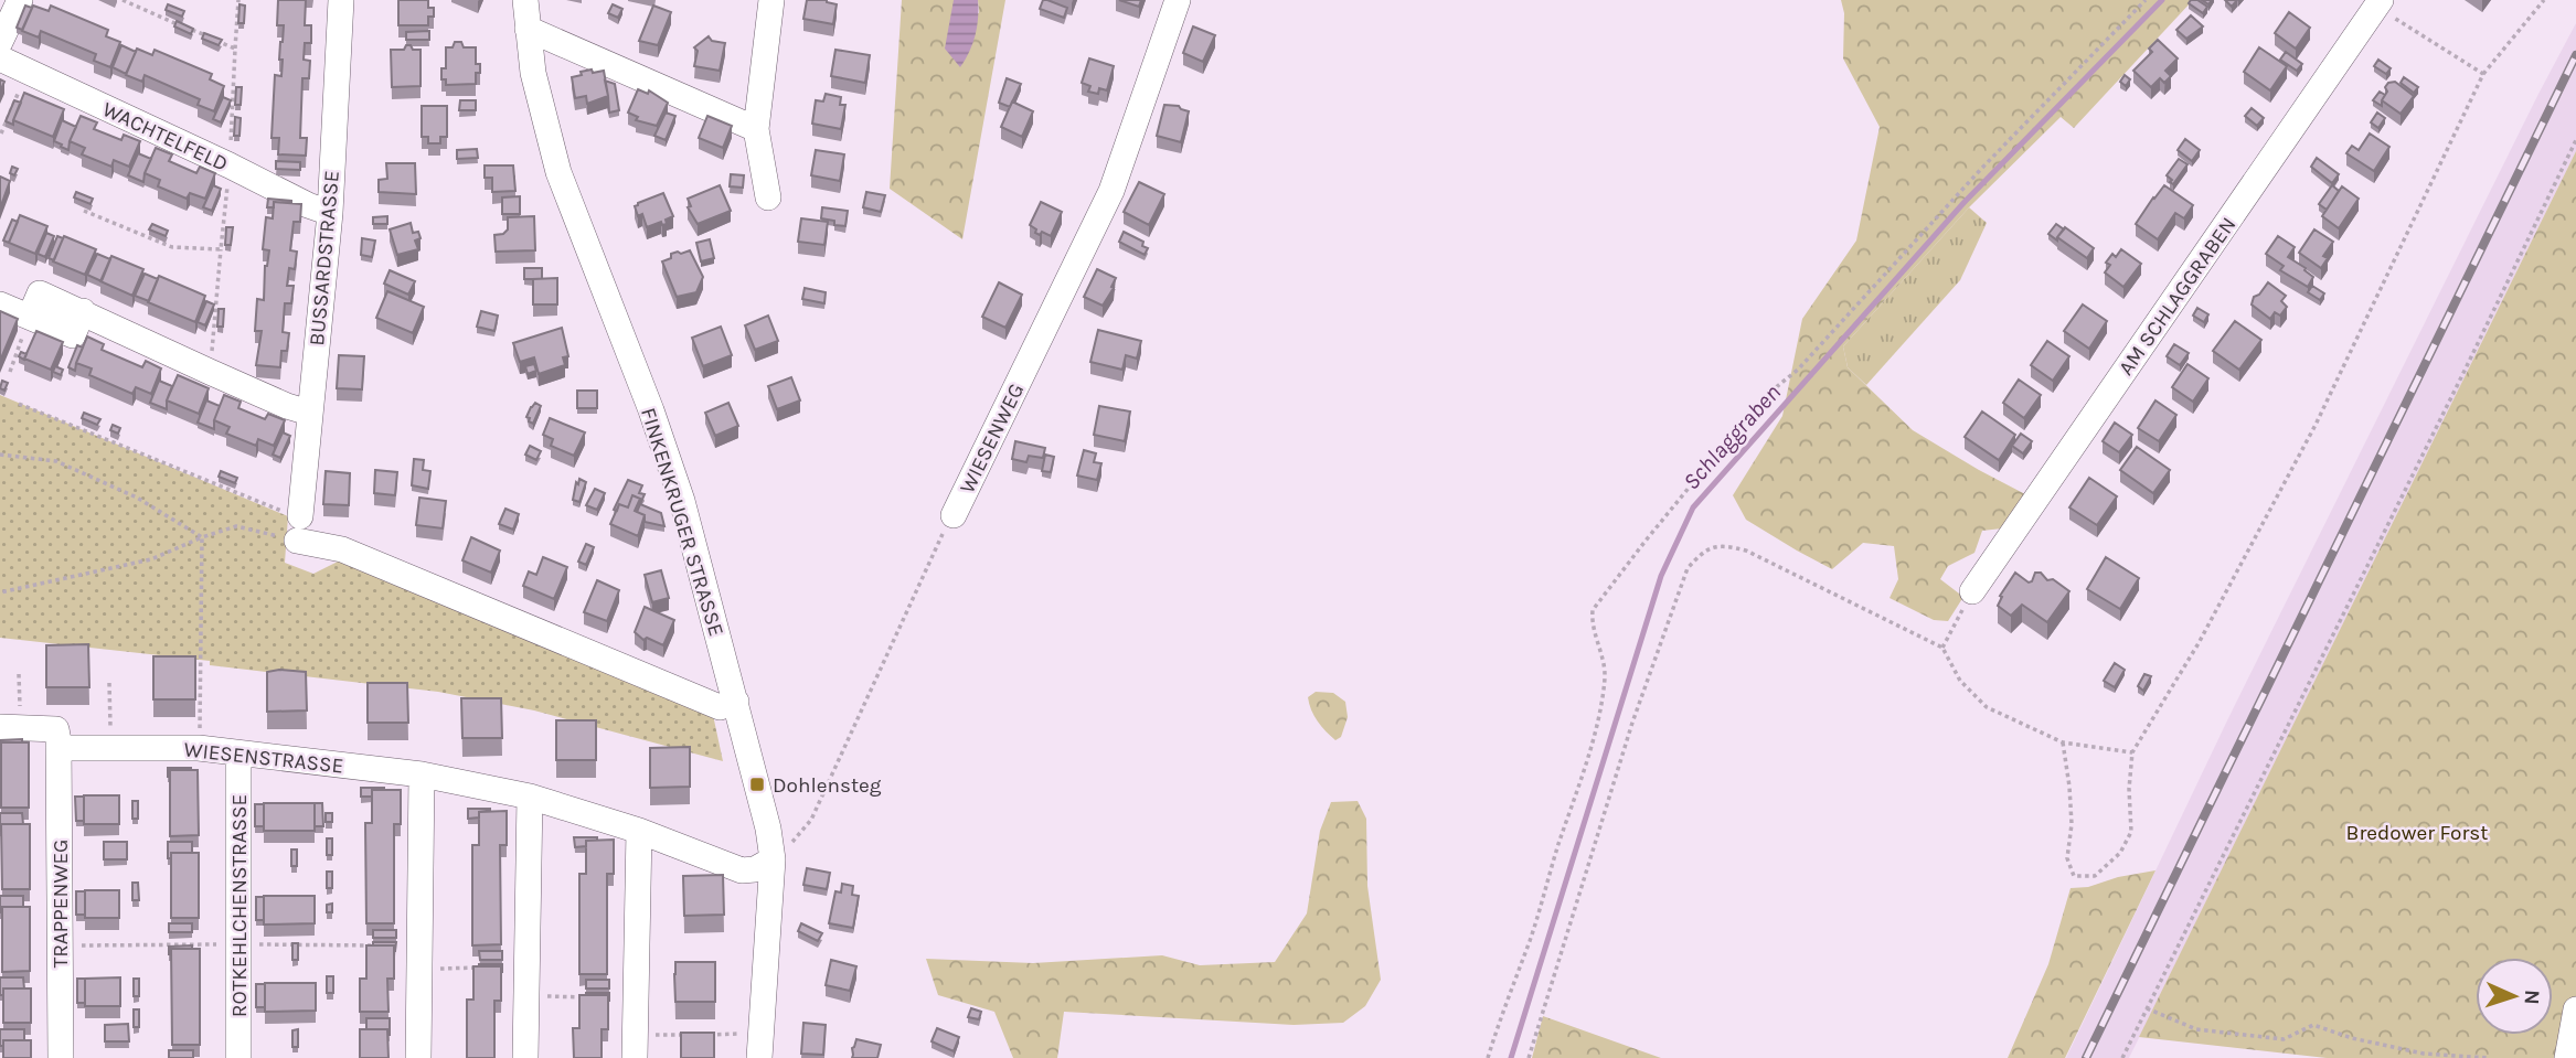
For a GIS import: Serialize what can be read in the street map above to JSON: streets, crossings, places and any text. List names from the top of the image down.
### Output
{
  "streets": {
    "street": [
      "WACHTELFELD",
      "BUSSARDSTRASSE",
      "AM SCHLAGGRABEN",
      "WIESENWEG",
      "FINKENKRUGER STRASSE",
      "WIESENSTRASSE",
      "TRAPPENWEG",
      "ROTKEHLCHENSTRASSE"
    ]
  },
  "crossings": [
    ["WACHTELFELD", "BUSSARDSTRASSE"],
    ["WIESENWEG", "FINKENKRUGER STRASSE"],
    ["WIESENWEG", "WIESENSTRASSE"],
    ["FINKENKRUGER STRASSE", "WIESENSTRASSE"],
    ["WIESENSTRASSE", "TRAPPENWEG"],
    ["WIESENSTRASSE", "ROTKEHLCHENSTRASSE"]
  ],
  "water": ["Schlaggraben"],
  "parks": ["Bredower Forst"],
  "places": {
    "transit": ["Dohlensteg"]
  },
  "north": "right"
}
